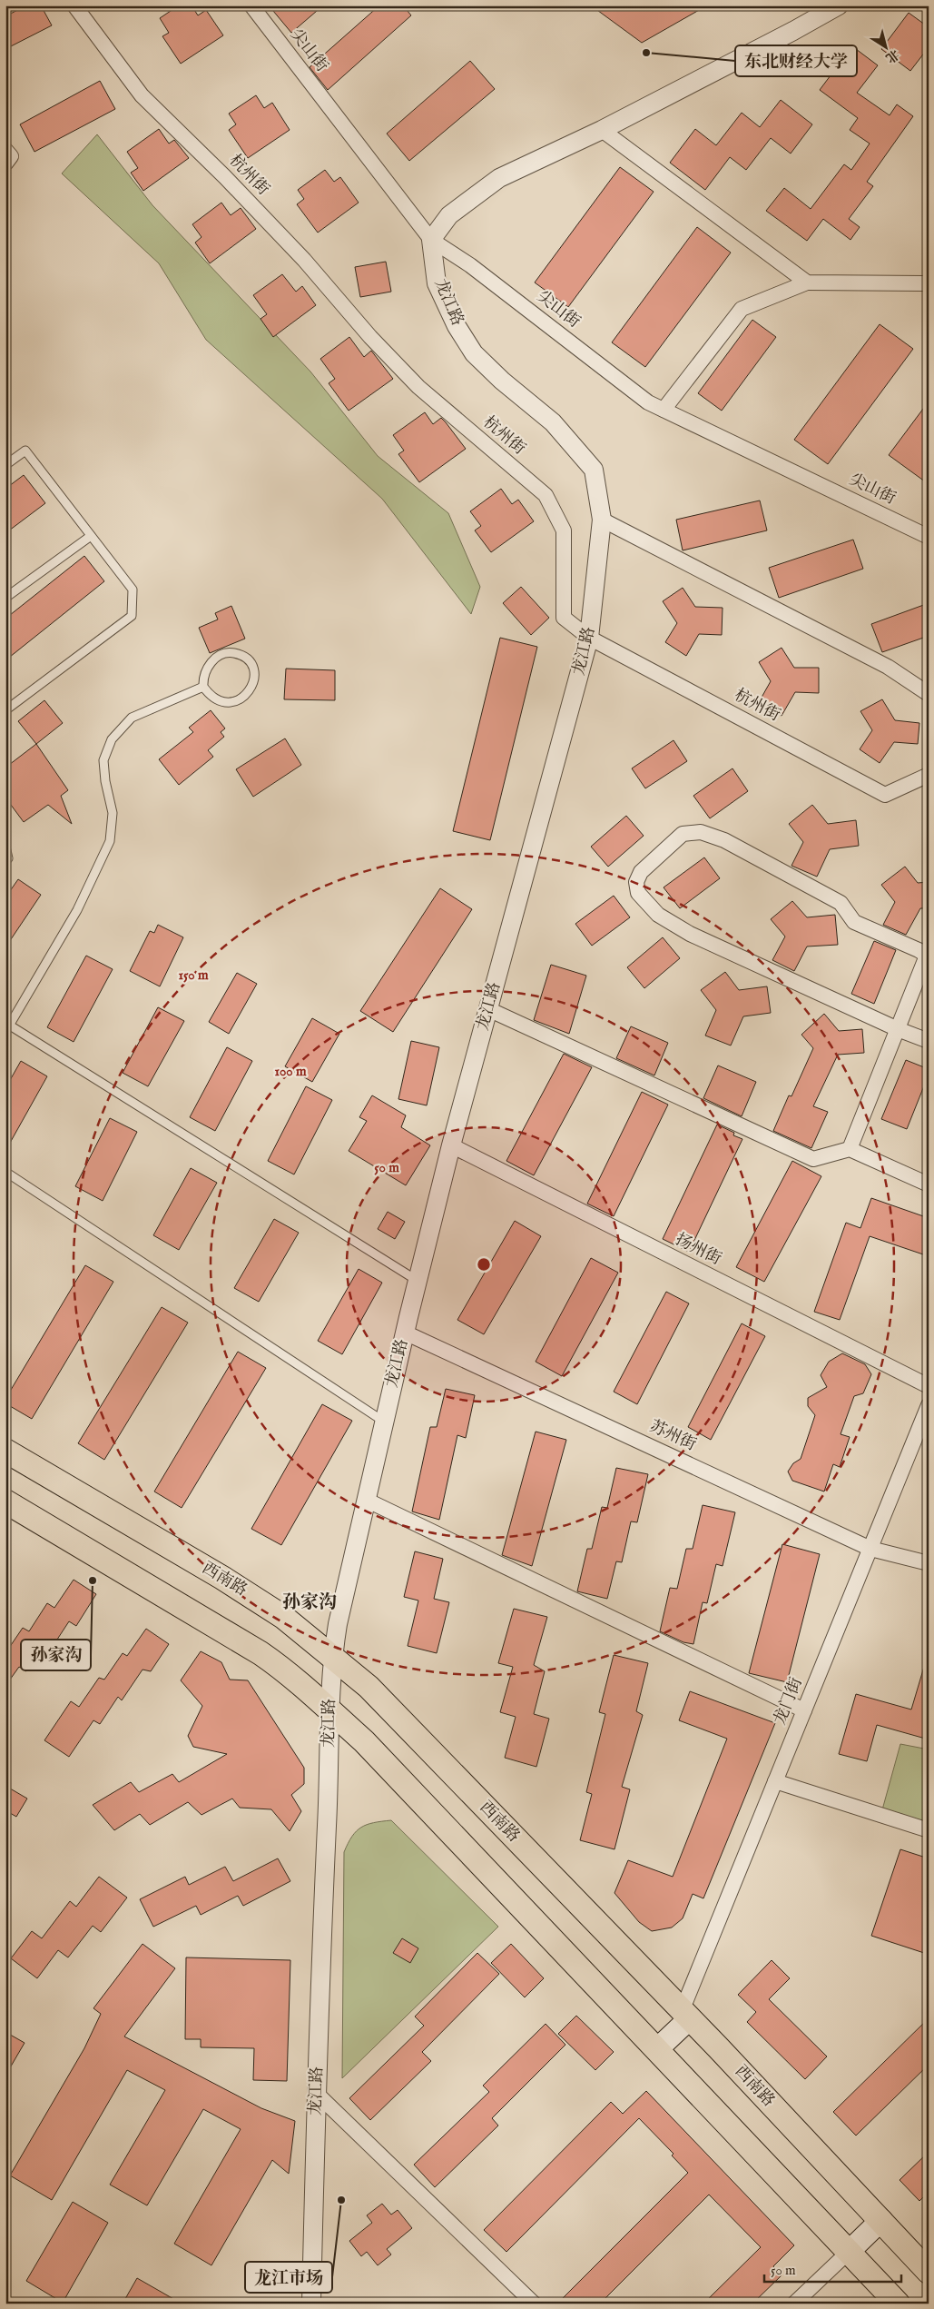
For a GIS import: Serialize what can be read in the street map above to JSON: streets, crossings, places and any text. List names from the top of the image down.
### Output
{
  "streets": {
    "main road": ["西南路"],
    "street": [
      "尖山街",
      "杭州街",
      "龙江路",
      "扬州街",
      "苏州街",
      "龙门街"
    ]
  },
  "crossings": [
    ["尖山街", "龙江路"],
    ["杭州街", "龙江路"],
    ["龙江路", "扬州街"],
    ["龙江路", "苏州街"],
    ["龙江路", "西南路"],
    ["苏州街", "龙门街"],
    ["西南路", "龙门街"]
  ],
  "districts": ["孙家沟"],
  "places": ["东北财经大学", "孙家沟", "龙江市场"],
  "scale_bar": "50 m",
  "north": "bottom right",
  "rings": ["150 m", "100 m", "50 m"]
}
